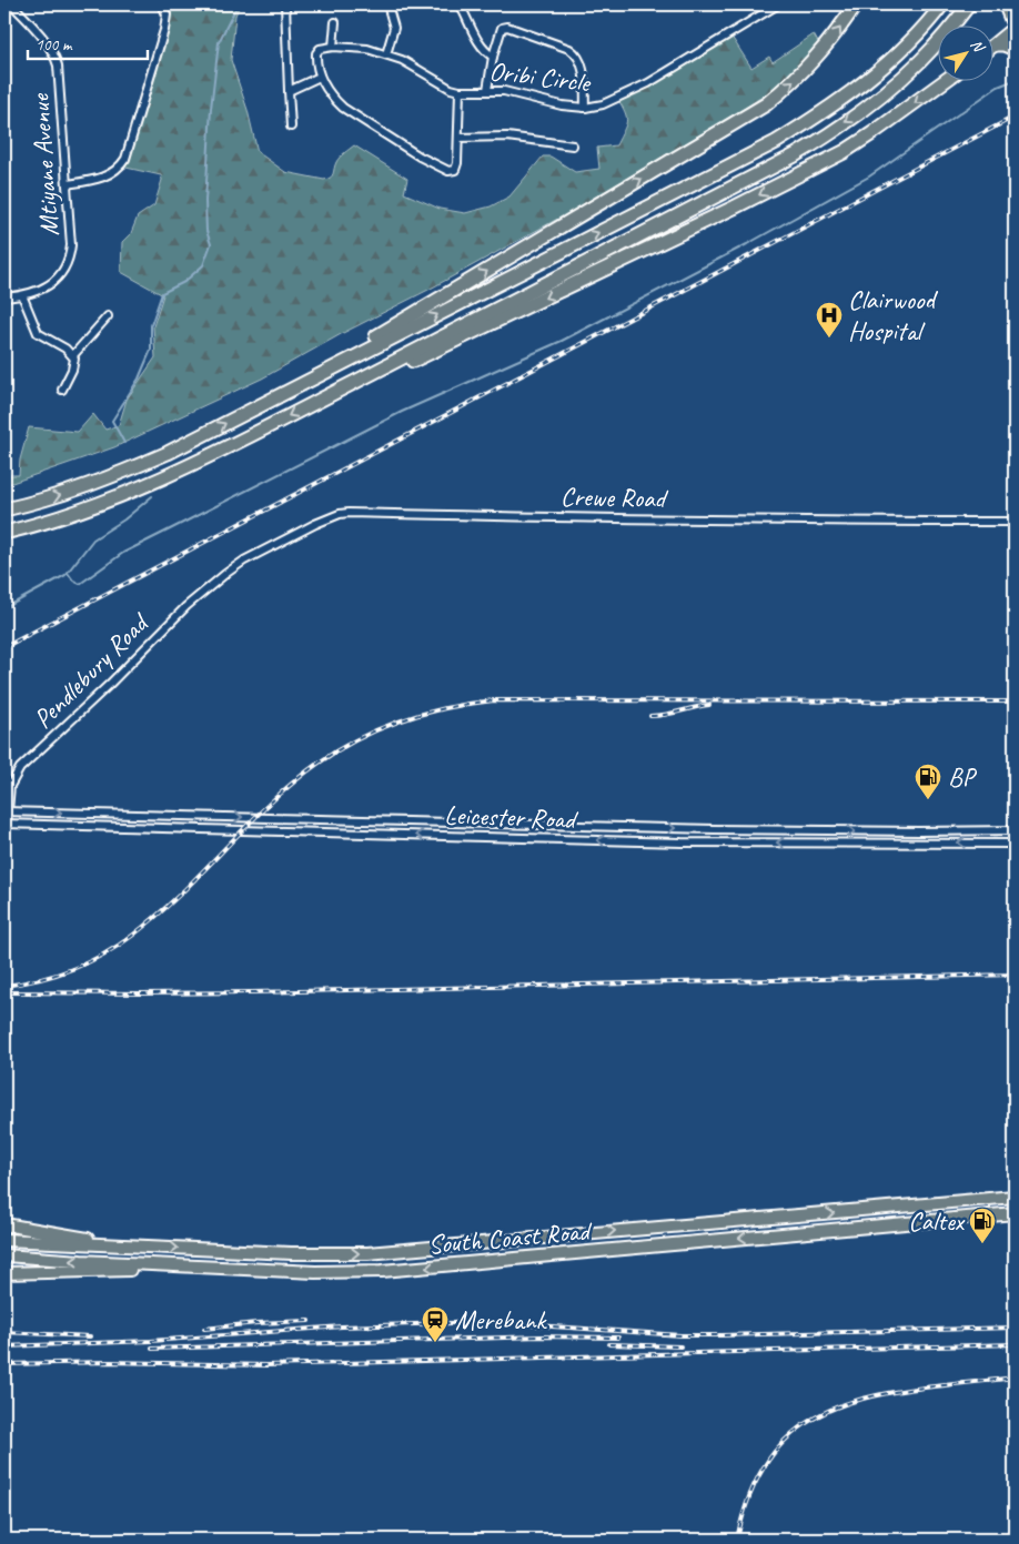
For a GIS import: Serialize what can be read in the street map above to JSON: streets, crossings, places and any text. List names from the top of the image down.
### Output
{
  "streets": {
    "main road": ["South Coast Road"],
    "street": [
      "Oribi Circle",
      "Mtiyane Avenue",
      "Crewe Road",
      "Pendlebury Road",
      "Leicester Road"
    ]
  },
  "crossings": [
    ["Crewe Road", "Pendlebury Road"],
    ["Pendlebury Road", "Leicester Road"]
  ],
  "places": {
    "hospital": ["Clairwood Hospital"],
    "fuel station": ["BP", "Caltex"],
    "station": ["Merebank"]
  },
  "scale_bar": "100 m",
  "north": "top right"
}
